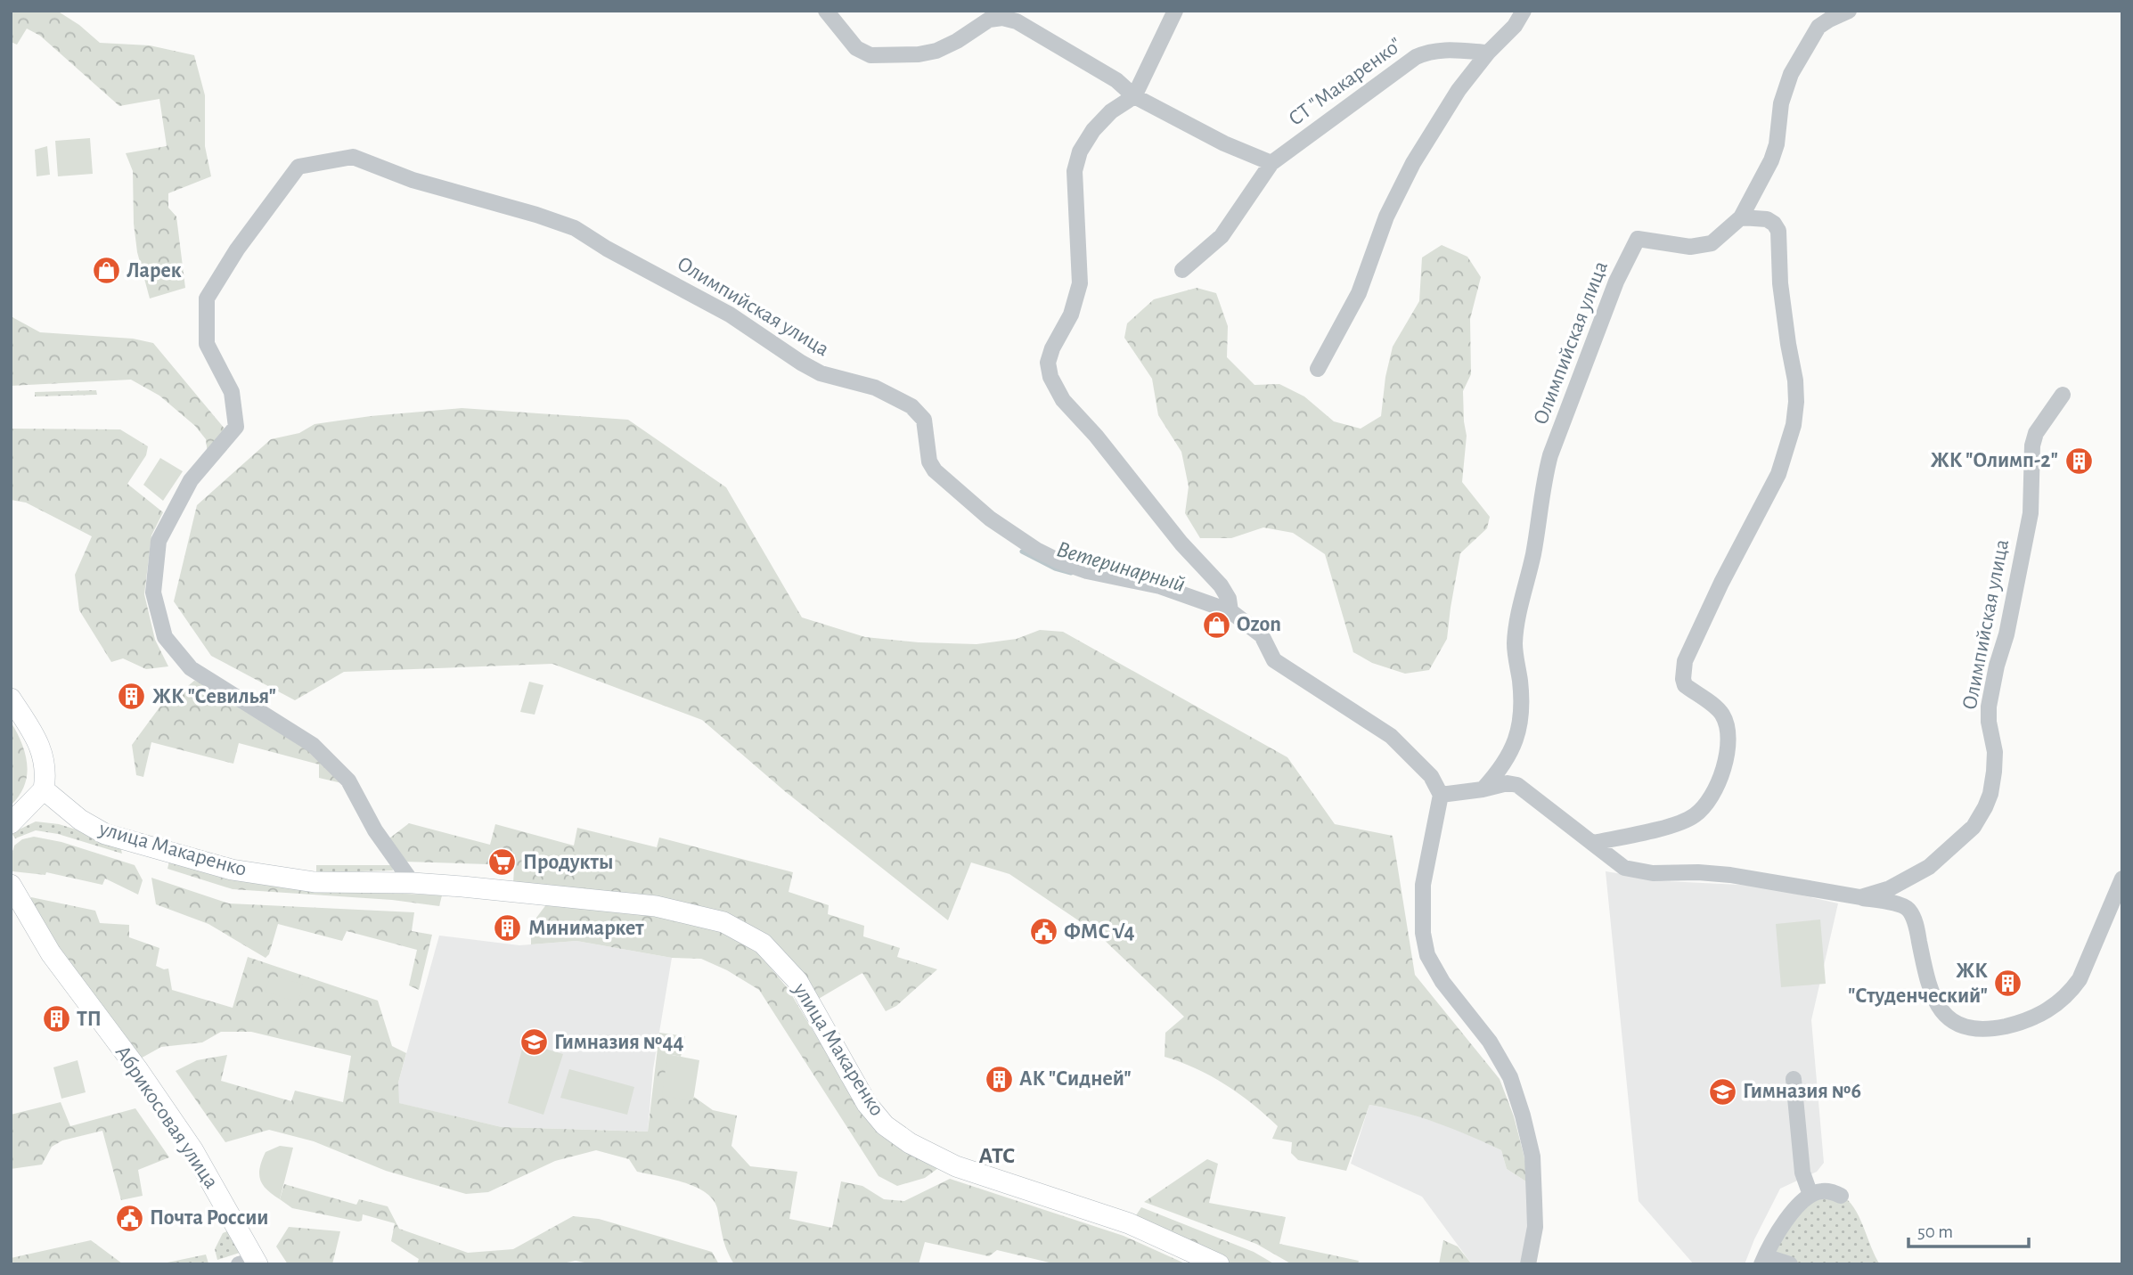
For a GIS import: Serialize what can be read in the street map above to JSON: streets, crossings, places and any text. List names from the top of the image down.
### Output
{
  "streets": {
    "street": [
      "СТ \"Макаренко\"",
      "Олимпийская улица",
      "улица Макаренко",
      "Абрикосовая улица"
    ]
  },
  "crossings": [
    ["Олимпийская улица", "улица Макаренко"]
  ],
  "districts": ["АТС"],
  "water": ["Ветеринарный"],
  "places": {
    "shop": ["Ларек", "Ozon"],
    "building": [
      "ЖК \"Олимп-2\"",
      "ЖК \"Севилья\"",
      "Минимаркет",
      "ЖК \"Студенческий\"",
      "ТП",
      "АК \"Сидней\""
    ],
    "supermarket": ["Продукты"],
    "public building": ["ФМС √4", "Почта России"],
    "school or university": ["Гимназия №44", "Гимназия №6"]
  },
  "scale_bar": "50 m"
}
